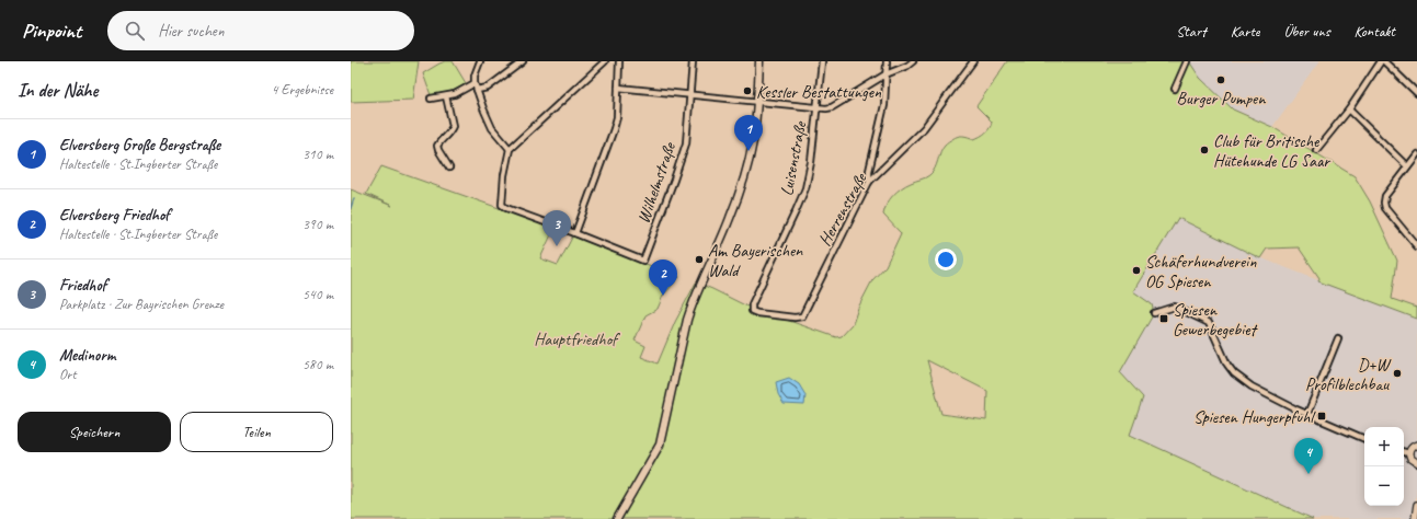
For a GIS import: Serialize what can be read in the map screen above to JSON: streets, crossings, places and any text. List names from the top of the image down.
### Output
{
  "streets": {
    "street": ["Luisenstraße", "Wilhelmstraße", "Herrenstraße"]
  },
  "crossings": [
    ["Luisenstraße", "Herrenstraße"]
  ],
  "parks": ["Hauptfriedhof"],
  "places": {
    "other": [
      "Burger Pumpen",
      "Kessler Bestattungen",
      "Club für Britische Hütehunde LG Saar",
      "Am Bayerischen Wald",
      "Schäferhundverein OG Spiesen",
      "D+W Profilblechbau"
    ],
    "transit": ["Spiesen Gewerbegebiet", "Spiesen Hungerpfuhl"]
  },
  "page": {
    "header": "Pinpoint",
    "search": "Hier suchen",
    "nav": [
      "Start",
      "Karte",
      "Über uns",
      "Kontakt"
    ],
    "heading": ["In der Nähe", "4 Ergebnisse"],
    "pins": [
      "1",
      "3",
      "2",
      "4"
    ],
    "list": [
      {
        "mark": "1",
        "name": "Elversberg Große Bergstraße",
        "note": "Haltestelle · St.Ingberter Straße",
        "value": "310 m"
      },
      {
        "mark": "2",
        "name": "Elversberg Friedhof",
        "note": "Haltestelle · St.Ingberter Straße",
        "value": "390 m"
      },
      {
        "mark": "3",
        "name": "Friedhof",
        "note": "Parkplatz · Zur Bayrischen Grenze",
        "value": "540 m"
      },
      {
        "mark": "4",
        "name": "Medinorm",
        "note": "Ort",
        "value": "580 m"
      }
    ],
    "buttons": ["Speichern", "Teilen"],
    "map_buttons": ["+", "−"]
  }
}
